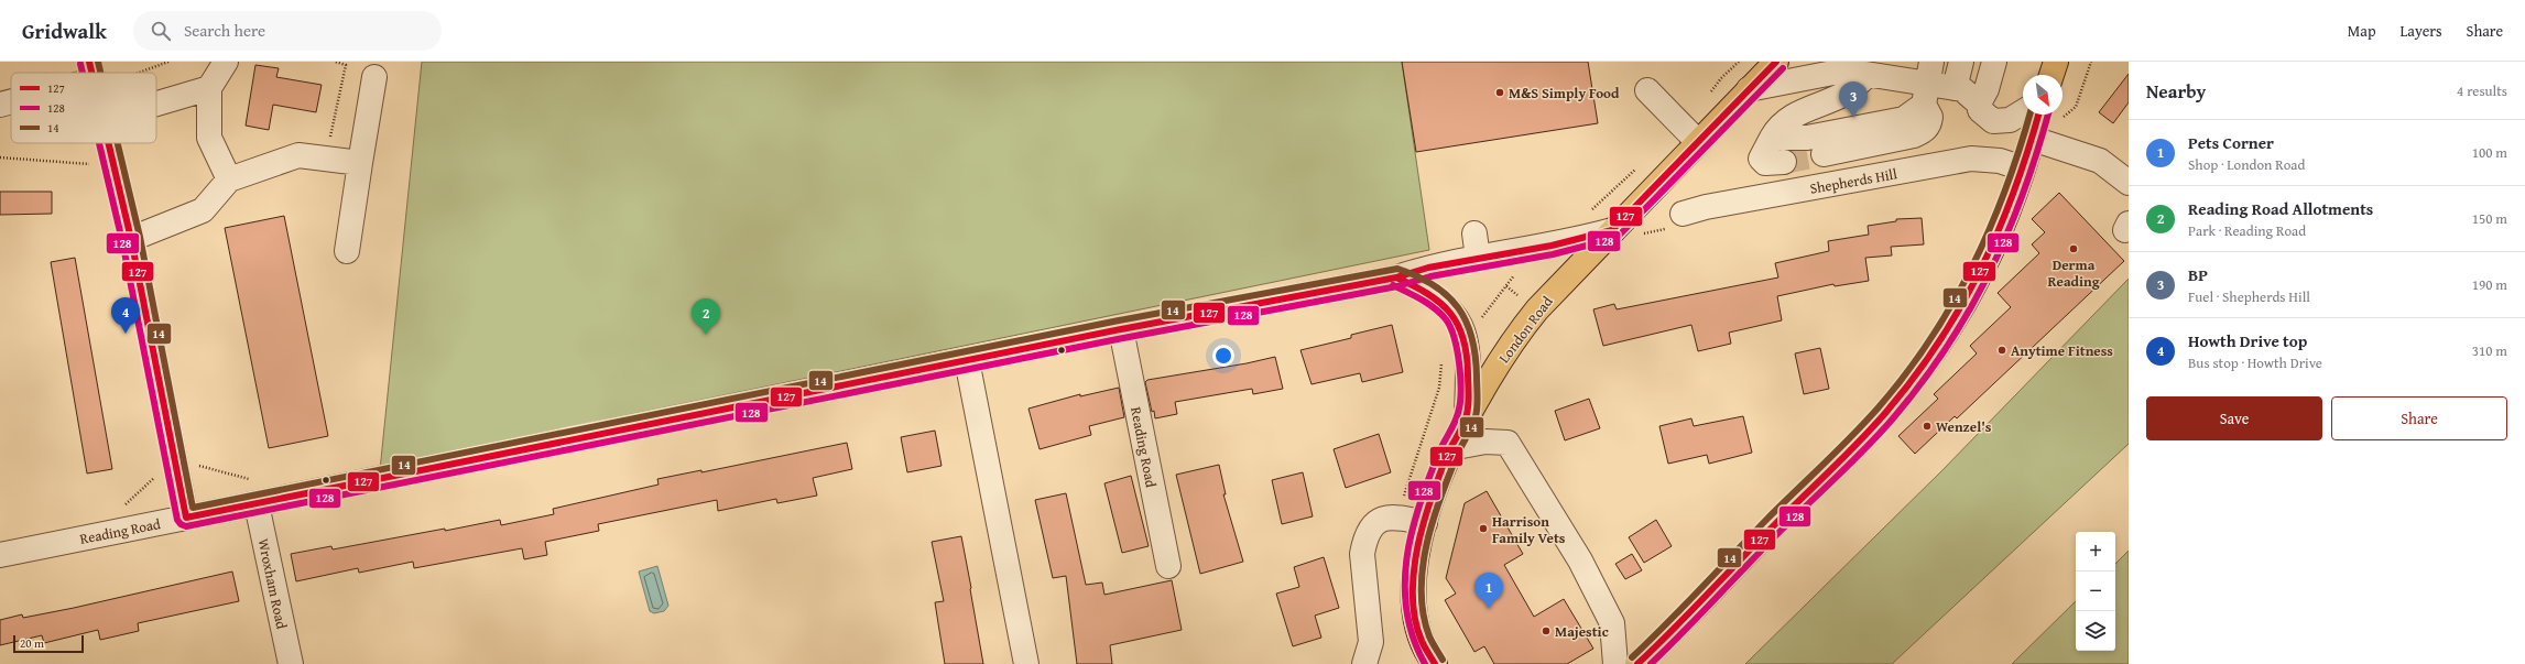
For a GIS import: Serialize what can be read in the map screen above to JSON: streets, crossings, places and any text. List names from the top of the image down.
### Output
{
  "streets": {
    "main road": ["London Road"],
    "street": ["Shepherds Hill", "Reading Road", "Wroxham Road"]
  },
  "crossings": [
    ["London Road", "Reading Road"],
    ["Reading Road", "Wroxham Road"]
  ],
  "places": [
    "M&S Simply Food",
    "Derma Reading",
    "Anytime Fitness",
    "Wenzel's",
    "Harrison Family Vets",
    "Majestic"
  ],
  "lines": ["transit line 127", "transit line 14", "transit line 128"],
  "legend": ["127", "128", "14"],
  "scale_bar": "20 m",
  "north": "bottom right",
  "page": {
    "header": "Gridwalk",
    "search": "Search here",
    "nav": ["Map", "Layers", "Share"],
    "heading": ["Nearby", "4 results"],
    "pins": [
      "3",
      "4",
      "2",
      "1"
    ],
    "list": [
      {
        "mark": "1",
        "name": "Pets Corner",
        "note": "Shop · London Road",
        "value": "100 m"
      },
      {
        "mark": "2",
        "name": "Reading Road Allotments",
        "note": "Park · Reading Road",
        "value": "150 m"
      },
      {
        "mark": "3",
        "name": "BP",
        "note": "Fuel · Shepherds Hill",
        "value": "190 m"
      },
      {
        "mark": "4",
        "name": "Howth Drive top",
        "note": "Bus stop · Howth Drive",
        "value": "310 m"
      }
    ],
    "buttons": ["Save", "Share"],
    "map_buttons": ["+", "−"],
    "scale": "20 m"
  }
}
